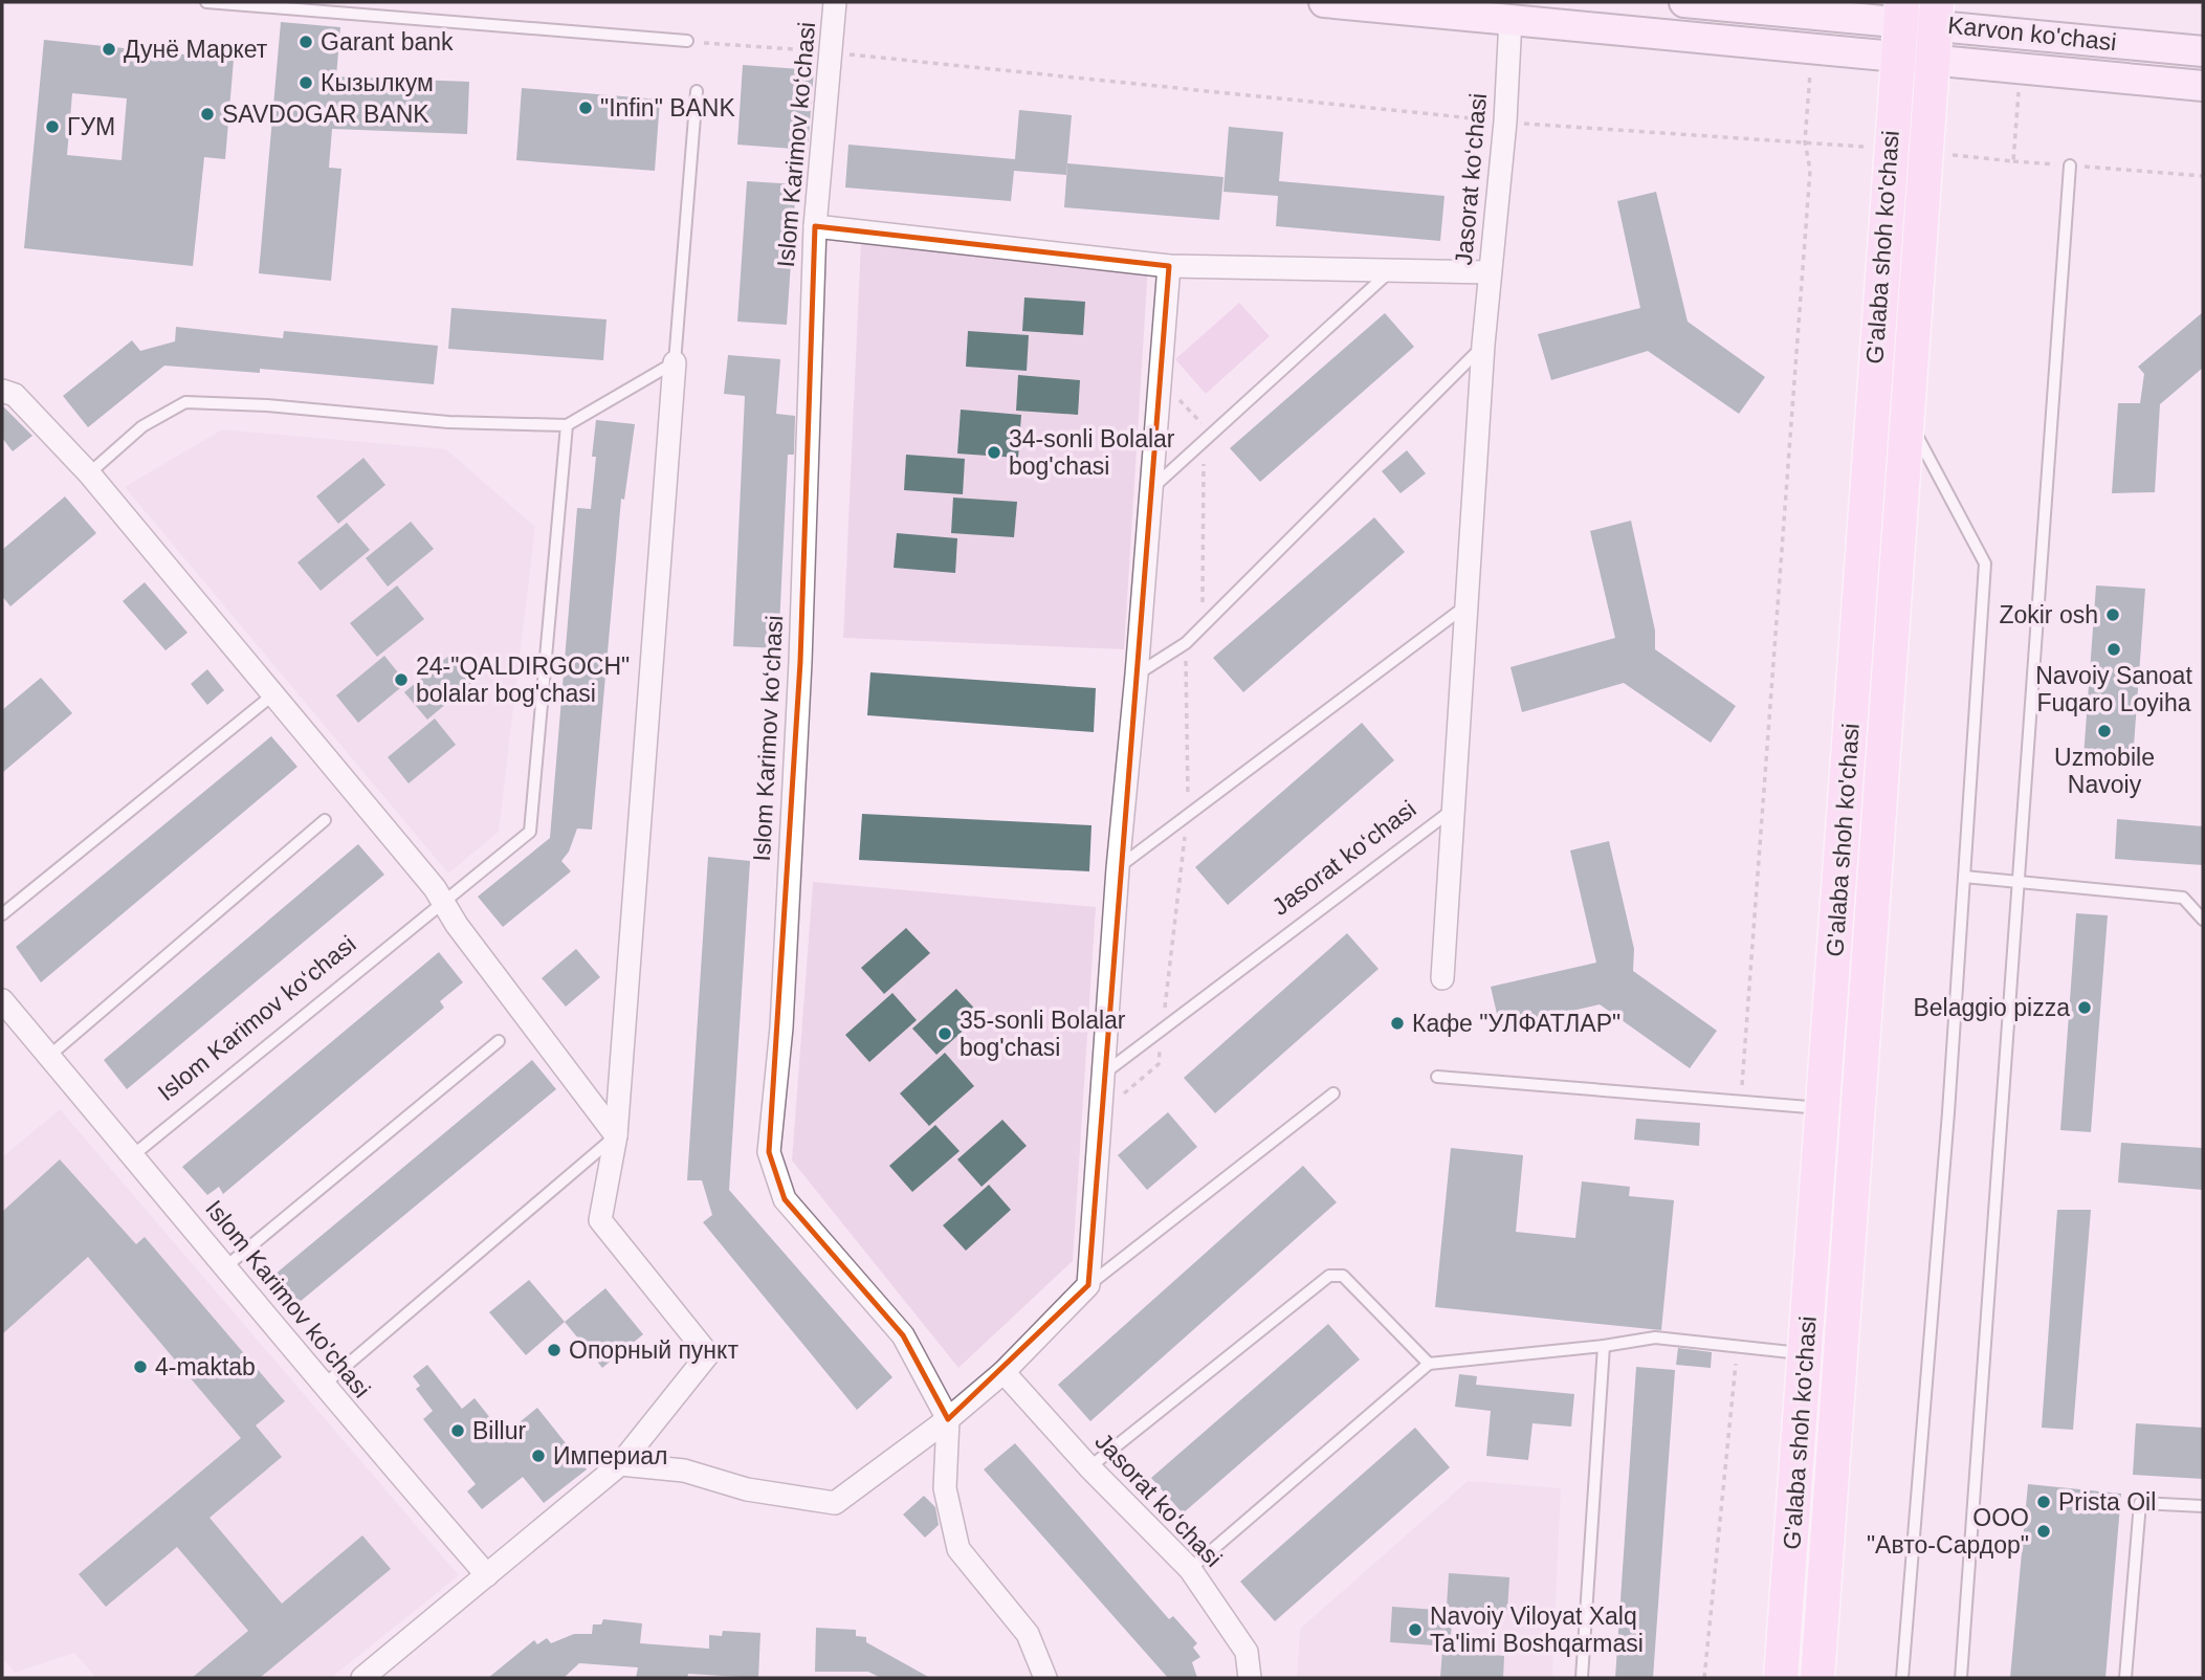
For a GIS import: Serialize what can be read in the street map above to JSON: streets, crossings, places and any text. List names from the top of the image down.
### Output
{
  "streets": {
    "main road": ["Karvon ko'chasi", "G'alaba shoh ko'chasi"],
    "street": ["Islom Karimov ko‘chasi", "Jasorat ko‘chasi", "Islom Karimov ko'chasi"]
  },
  "crossings": [
    ["Karvon ko'chasi", "G'alaba shoh ko'chasi"],
    ["Islom Karimov ko‘chasi", "Islom Karimov ko'chasi"]
  ],
  "places": [
    "Garant bank",
    "Дунё Маркет",
    "Кызылкум",
    "\"Infin\" BANK",
    "SAVDOGAR BANK",
    "ГУМ",
    "34-sonli Bolalar bog'chasi",
    "Zokir osh",
    "Navoiy Sanoat Fuqaro Loyiha",
    "24-\"QALDIRGOCH\" bolalar bog'chasi",
    "Uzmobile Navoiy",
    "Belaggio pizza",
    "Кафе \"УЛФАТЛАР\"",
    "35-sonli Bolalar bog'chasi",
    "Опорный пункт",
    "4-maktab",
    "Billur",
    "Империал",
    "Prista Oil",
    "ООО \"Авто-Сардор\"",
    "Navoiy Viloyat Xalq Ta'limi Boshqarmasi"
  ]
}
